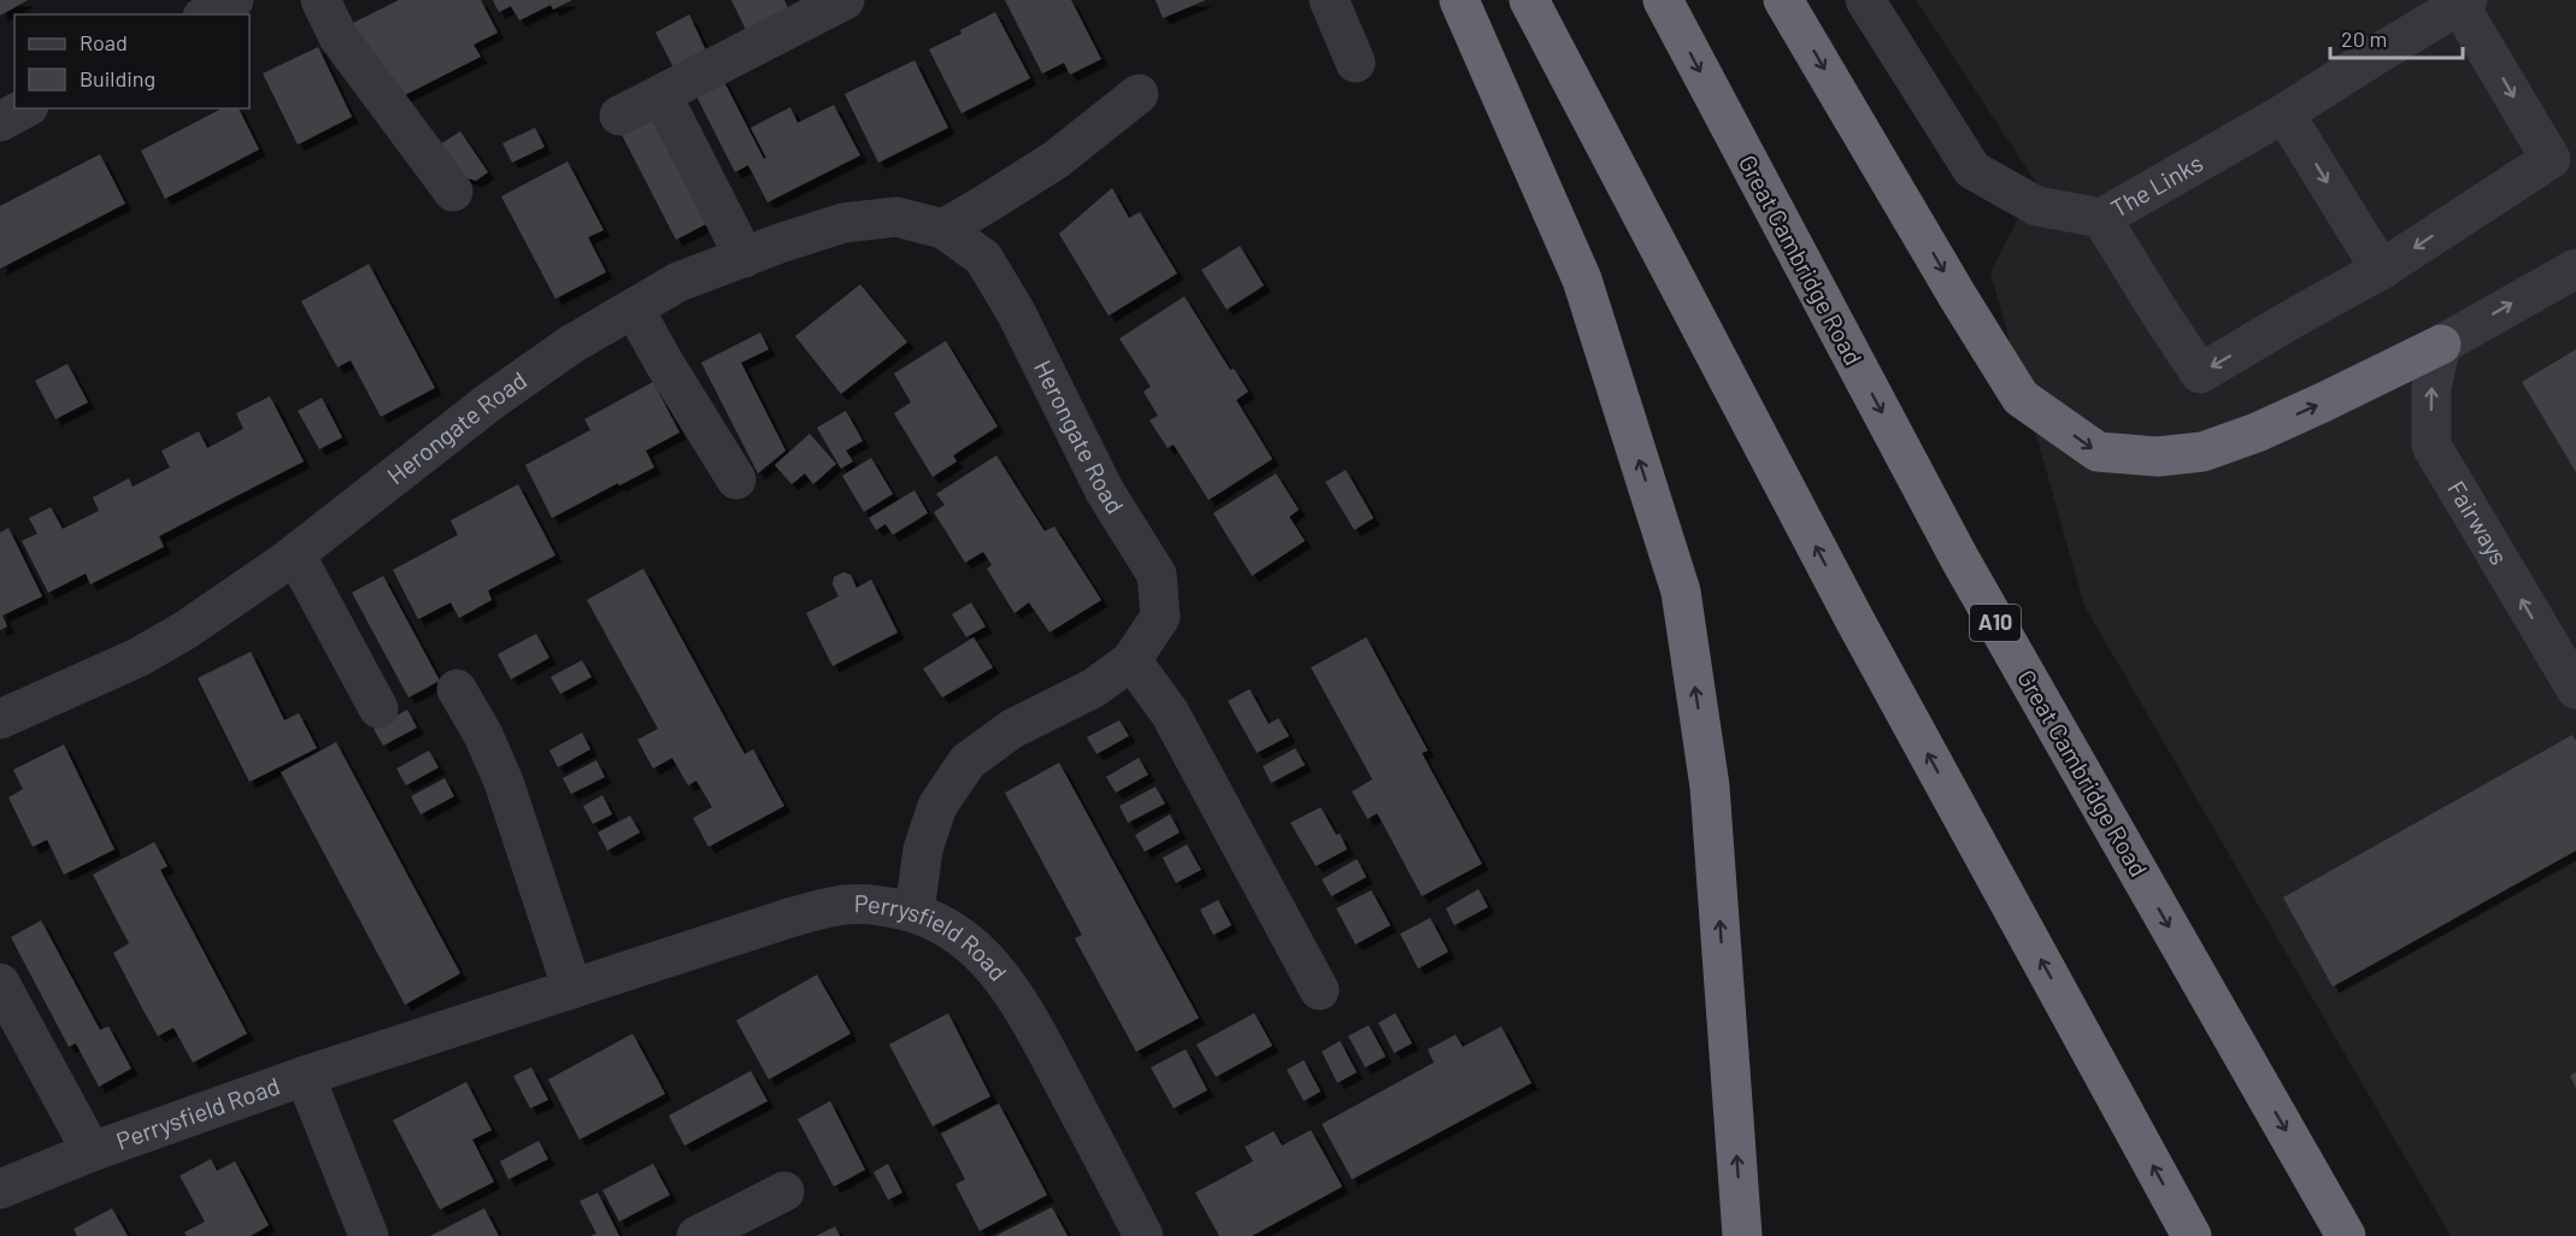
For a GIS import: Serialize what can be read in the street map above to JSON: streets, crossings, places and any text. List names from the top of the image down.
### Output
{
  "streets": {
    "highway": ["Great Cambridge Road", "A10"],
    "street": [
      "The Links",
      "Herongate Road",
      "Fairways",
      "Perrysfield Road"
    ]
  },
  "crossings": [
    ["Herongate Road", "Perrysfield Road"]
  ],
  "one_way": ["Fairways"],
  "legend": ["Road", "Building"],
  "scale_bar": "20 m"
}
